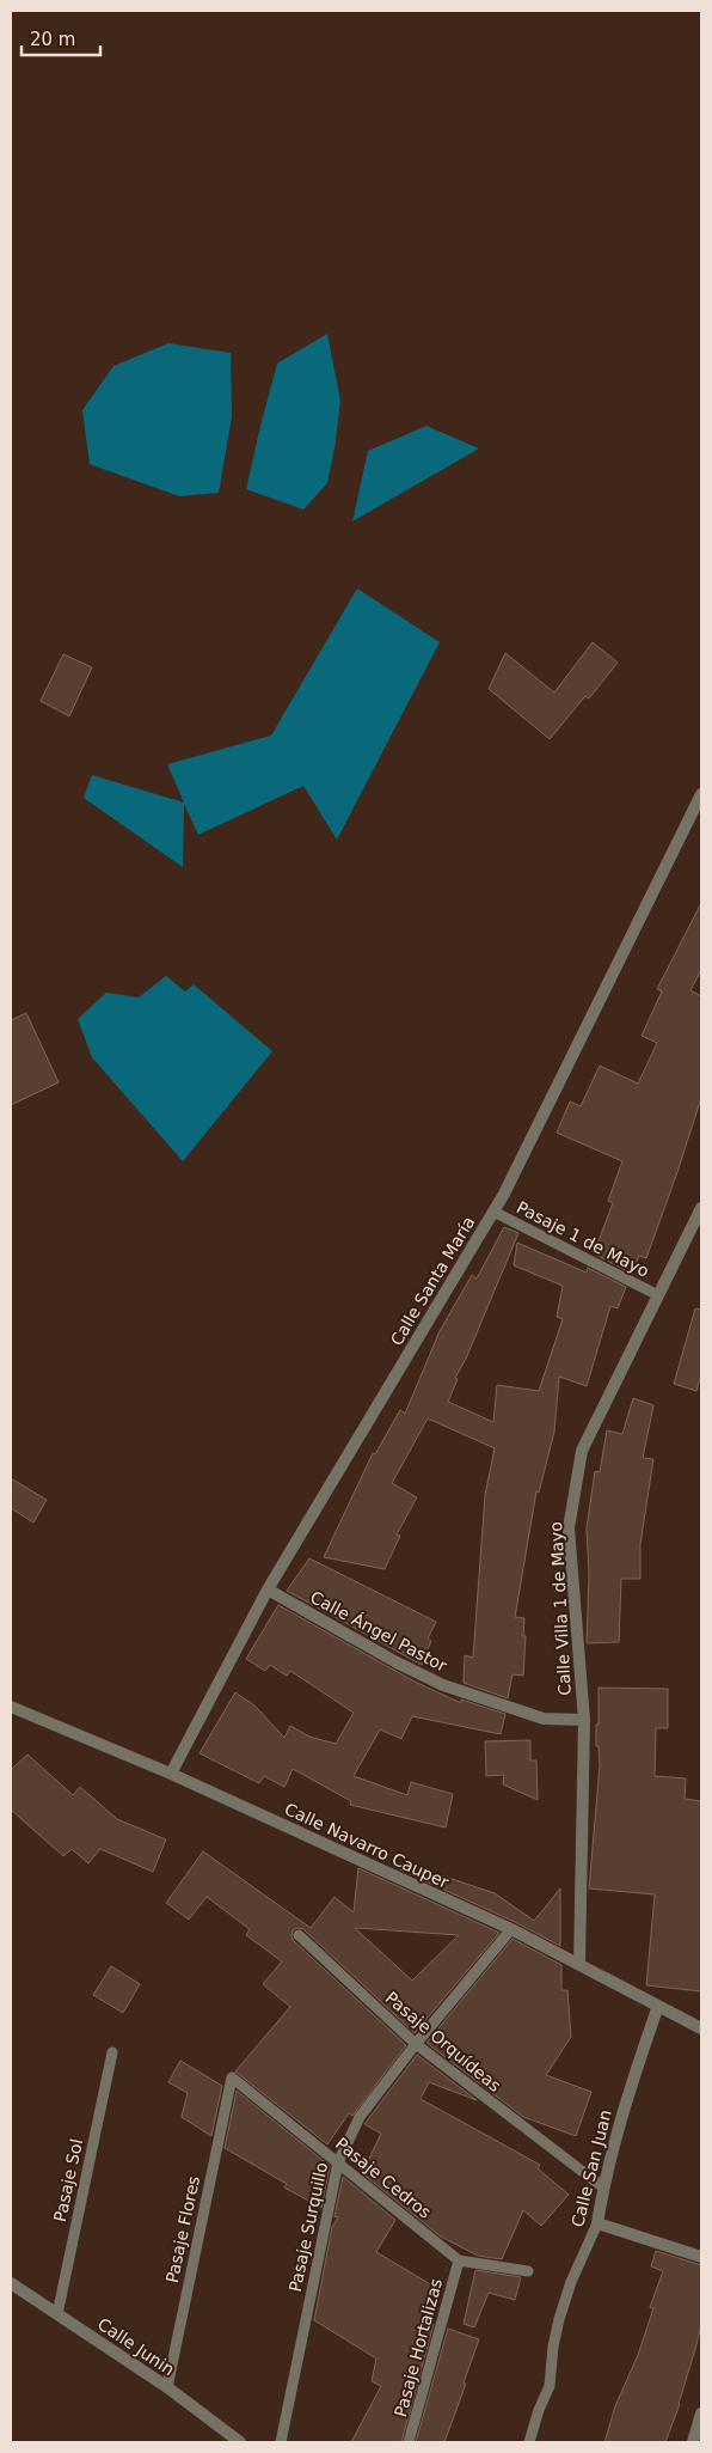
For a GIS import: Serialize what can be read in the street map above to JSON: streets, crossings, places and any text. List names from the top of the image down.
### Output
{
  "streets": {
    "street": [
      "Calle Santa María",
      "Calle Villa 1 de Mayo",
      "Calle Ángel Pastor",
      "Calle Navarro Cauper",
      "Calle San Juan",
      "Calle Junin"
    ],
    "lane": [
      "Pasaje 1 de Mayo",
      "Pasaje Orquídeas",
      "Pasaje Cedros",
      "Pasaje Sol",
      "Pasaje Surquillo",
      "Pasaje Flores",
      "Pasaje Hortalizas"
    ]
  },
  "crossings": [
    ["Pasaje 1 de Mayo", "Calle Santa María"],
    ["Pasaje 1 de Mayo", "Calle Villa 1 de Mayo"],
    ["Calle Santa María", "Calle Ángel Pastor"],
    ["Calle Santa María", "Calle Navarro Cauper"],
    ["Calle Villa 1 de Mayo", "Calle Ángel Pastor"],
    ["Calle Villa 1 de Mayo", "Calle Navarro Cauper"],
    ["Calle Navarro Cauper", "Calle San Juan"],
    ["Calle Navarro Cauper", "Pasaje Surquillo"],
    ["Pasaje Orquídeas", "Calle San Juan"],
    ["Pasaje Orquídeas", "Pasaje Surquillo"],
    ["Pasaje Cedros", "Pasaje Surquillo"],
    ["Pasaje Cedros", "Pasaje Flores"],
    ["Pasaje Cedros", "Pasaje Hortalizas"],
    ["Pasaje Sol", "Calle Junin"],
    ["Pasaje Flores", "Calle Junin"]
  ],
  "scale_bar": "20 m"
}
